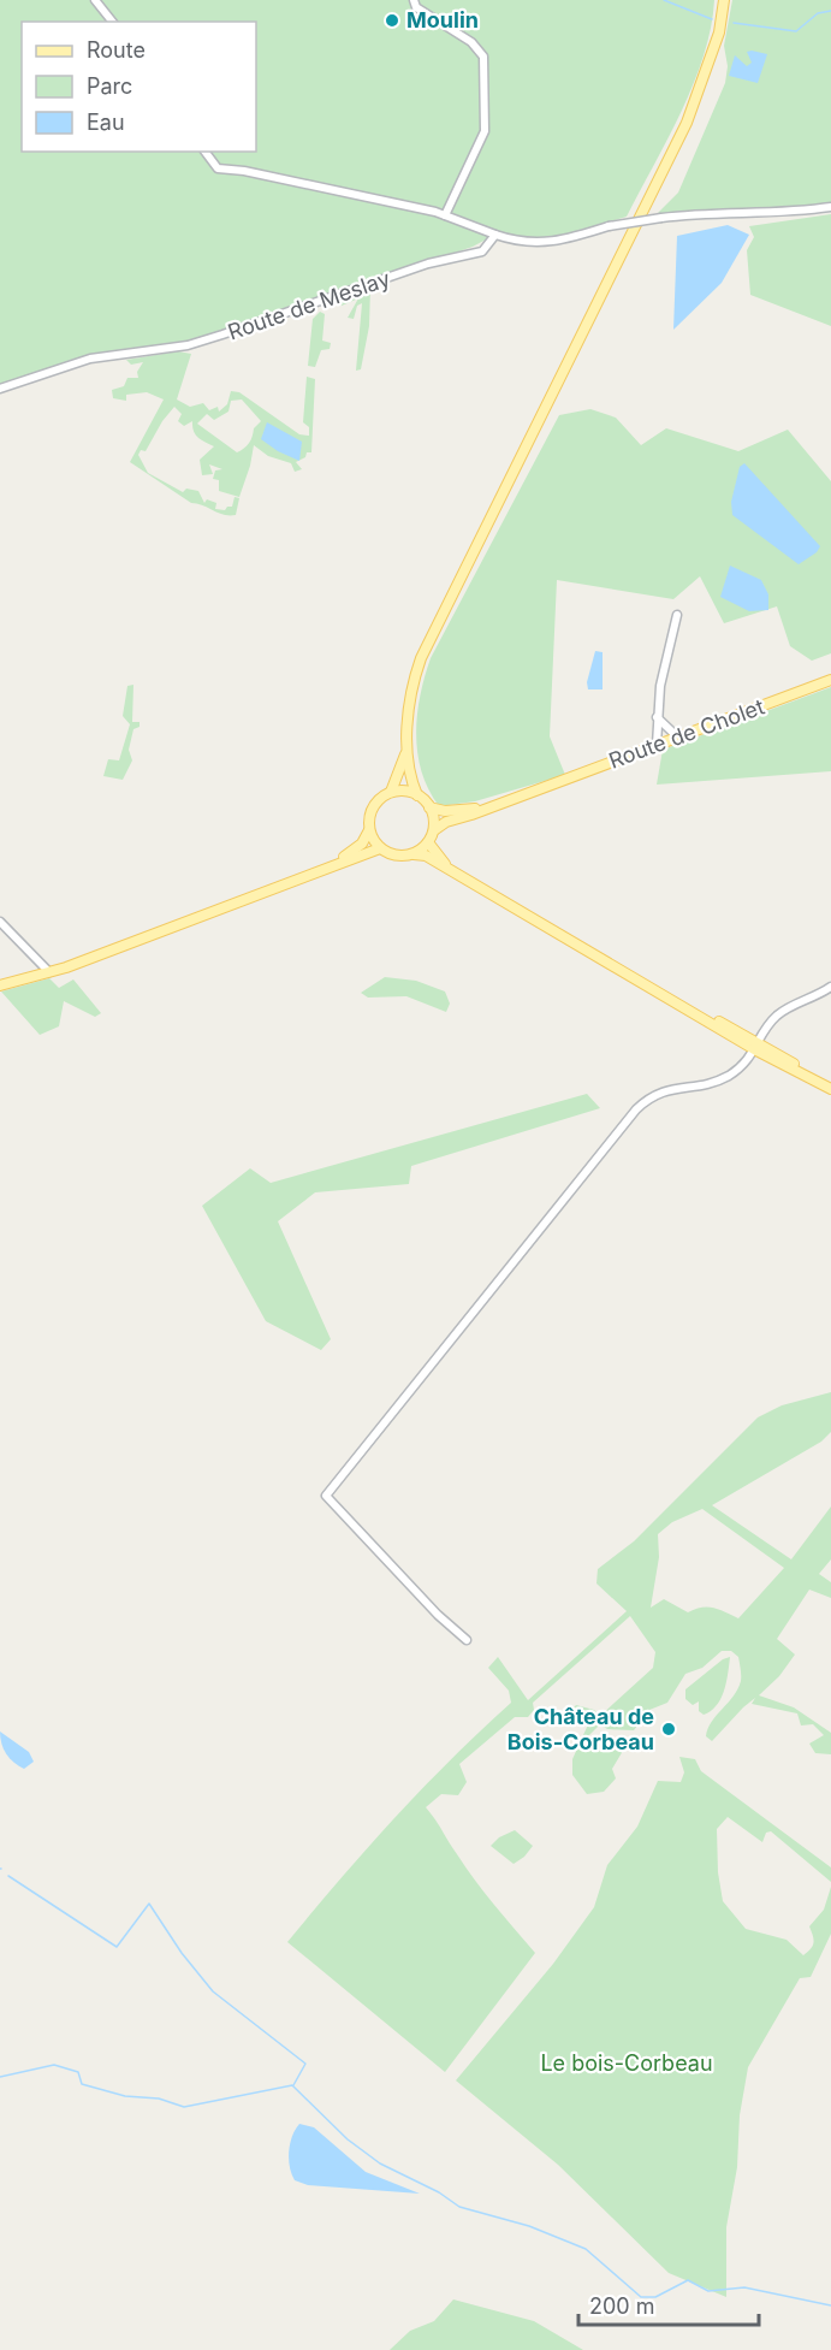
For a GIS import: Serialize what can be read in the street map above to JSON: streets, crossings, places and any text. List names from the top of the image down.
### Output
{
  "streets": {
    "main road": ["Route de Cholet"],
    "street": ["Route de Meslay"]
  },
  "parks": ["Le bois-Corbeau"],
  "places": ["Moulin", "Château de Bois-Corbeau"],
  "legend": ["Route", "Parc", "Eau"],
  "scale_bar": "200 m"
}
